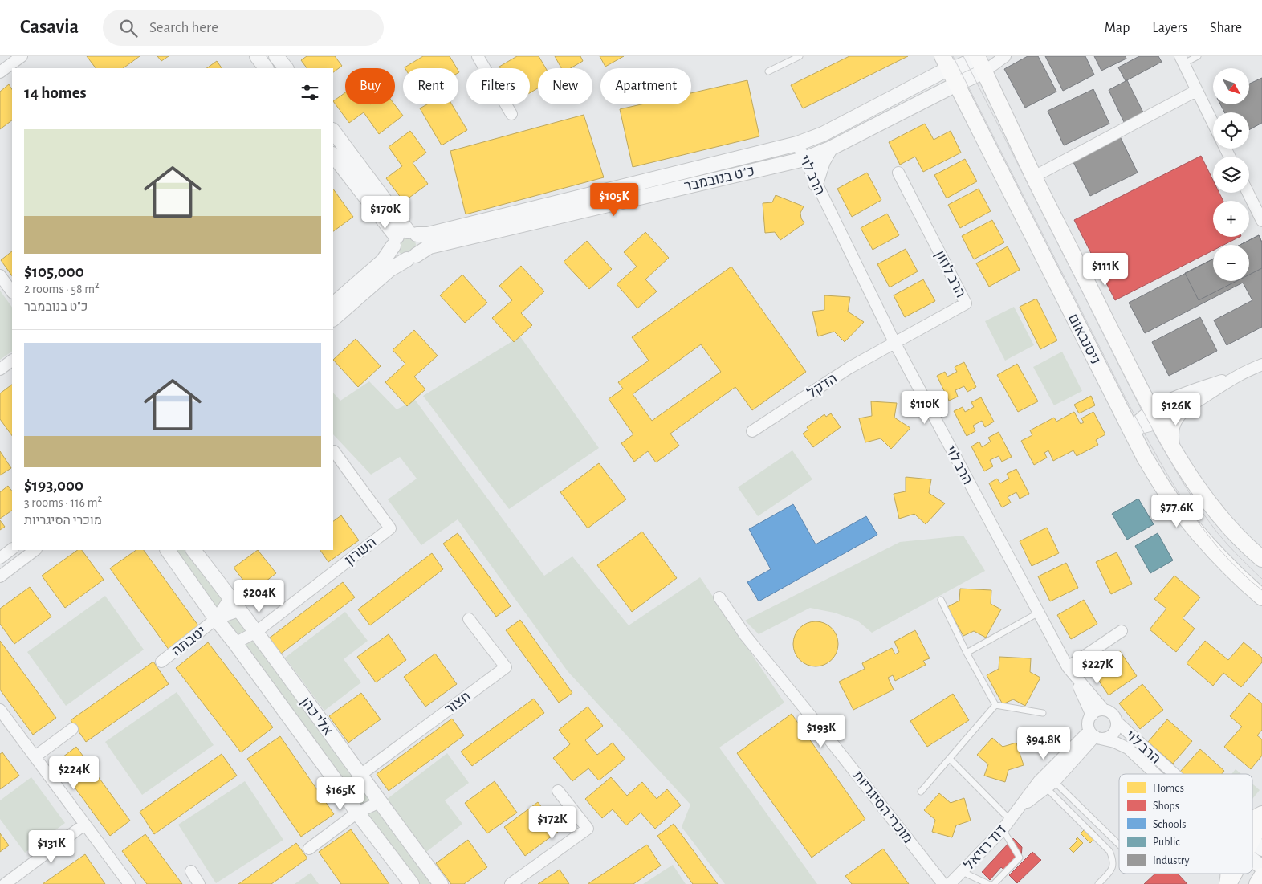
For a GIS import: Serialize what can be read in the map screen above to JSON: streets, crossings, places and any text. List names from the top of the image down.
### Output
{
  "streets": {
    "main road": ["ניסנבאום"],
    "street": [
      "הרב לוי",
      "כ\"ט בנובמבר",
      "הרב לוזון",
      "הדקל",
      "השרון",
      "יטבתה",
      "חצור",
      "אלי כהן",
      "מוכרי הסיגריות",
      "דוד רזיאל"
    ]
  },
  "crossings": [
    ["הרב לוי", "כ\"ט בנובמבר"],
    ["הרב לוי", "הרב לוזון"],
    ["הרב לוי", "הדקל"],
    ["הרב לוי", "דוד רזיאל"],
    ["כ\"ט בנובמבר", "ניסנבאום"],
    ["הרב לוזון", "הדקל"],
    ["השרון", "אלי כהן"],
    ["יטבתה", "אלי כהן"],
    ["חצור", "אלי כהן"]
  ],
  "legend": [
    "Homes",
    "Shops",
    "Schools",
    "Public",
    "Industry"
  ],
  "north": "bottom right",
  "page": {
    "header": "Casavia",
    "search": "Search here",
    "nav": ["Map", "Layers", "Share"],
    "map_buttons": ["+", "−"],
    "chip": [
      "Buy",
      "Rent",
      "Filters",
      "New",
      "Apartment"
    ],
    "heading": "14 homes",
    "list": [
      {
        "name": "$105,000",
        "note": "2 rooms · 58 m² · כ\"ט בנובמבר"
      },
      {
        "name": "$193,000",
        "note": "3 rooms · 116 m² · מוכרי הסיגריות"
      }
    ],
    "price": [
      "$105K",
      "$170K",
      "$111K",
      "$110K",
      "$126K",
      "$77.6K",
      "$204K",
      "$227K",
      "$193K",
      "$94.8K",
      "$224K",
      "$165K",
      "$172K",
      "$131K"
    ]
  }
}
